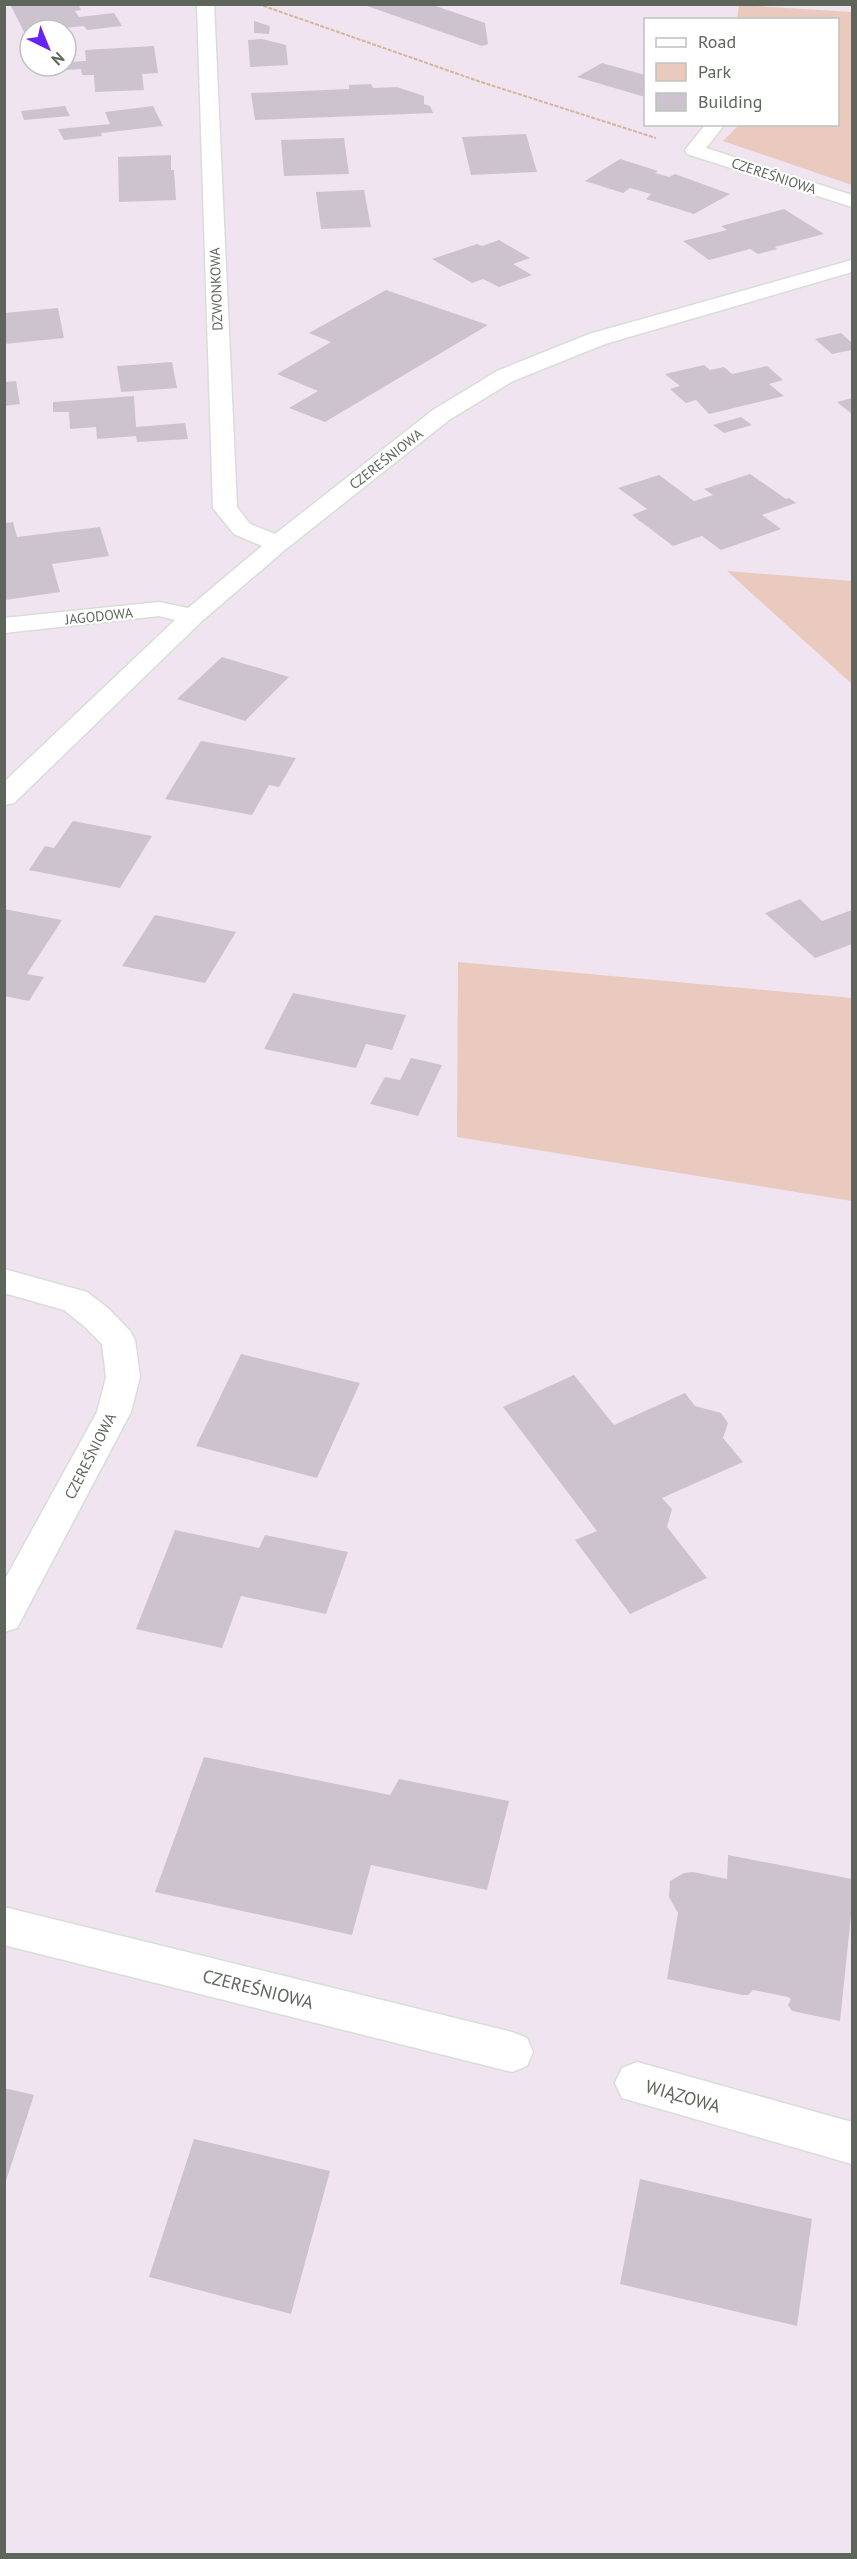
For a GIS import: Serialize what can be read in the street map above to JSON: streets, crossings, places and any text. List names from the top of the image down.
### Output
{
  "streets": {
    "street": [
      "CZEREŚNIOWA",
      "DZWONKOWA",
      "JAGODOWA",
      "WIĄZOWA"
    ]
  },
  "crossings": [
    ["CZEREŚNIOWA", "DZWONKOWA"],
    ["CZEREŚNIOWA", "JAGODOWA"]
  ],
  "legend": ["Road", "Park", "Building"],
  "north": "bottom right"
}
